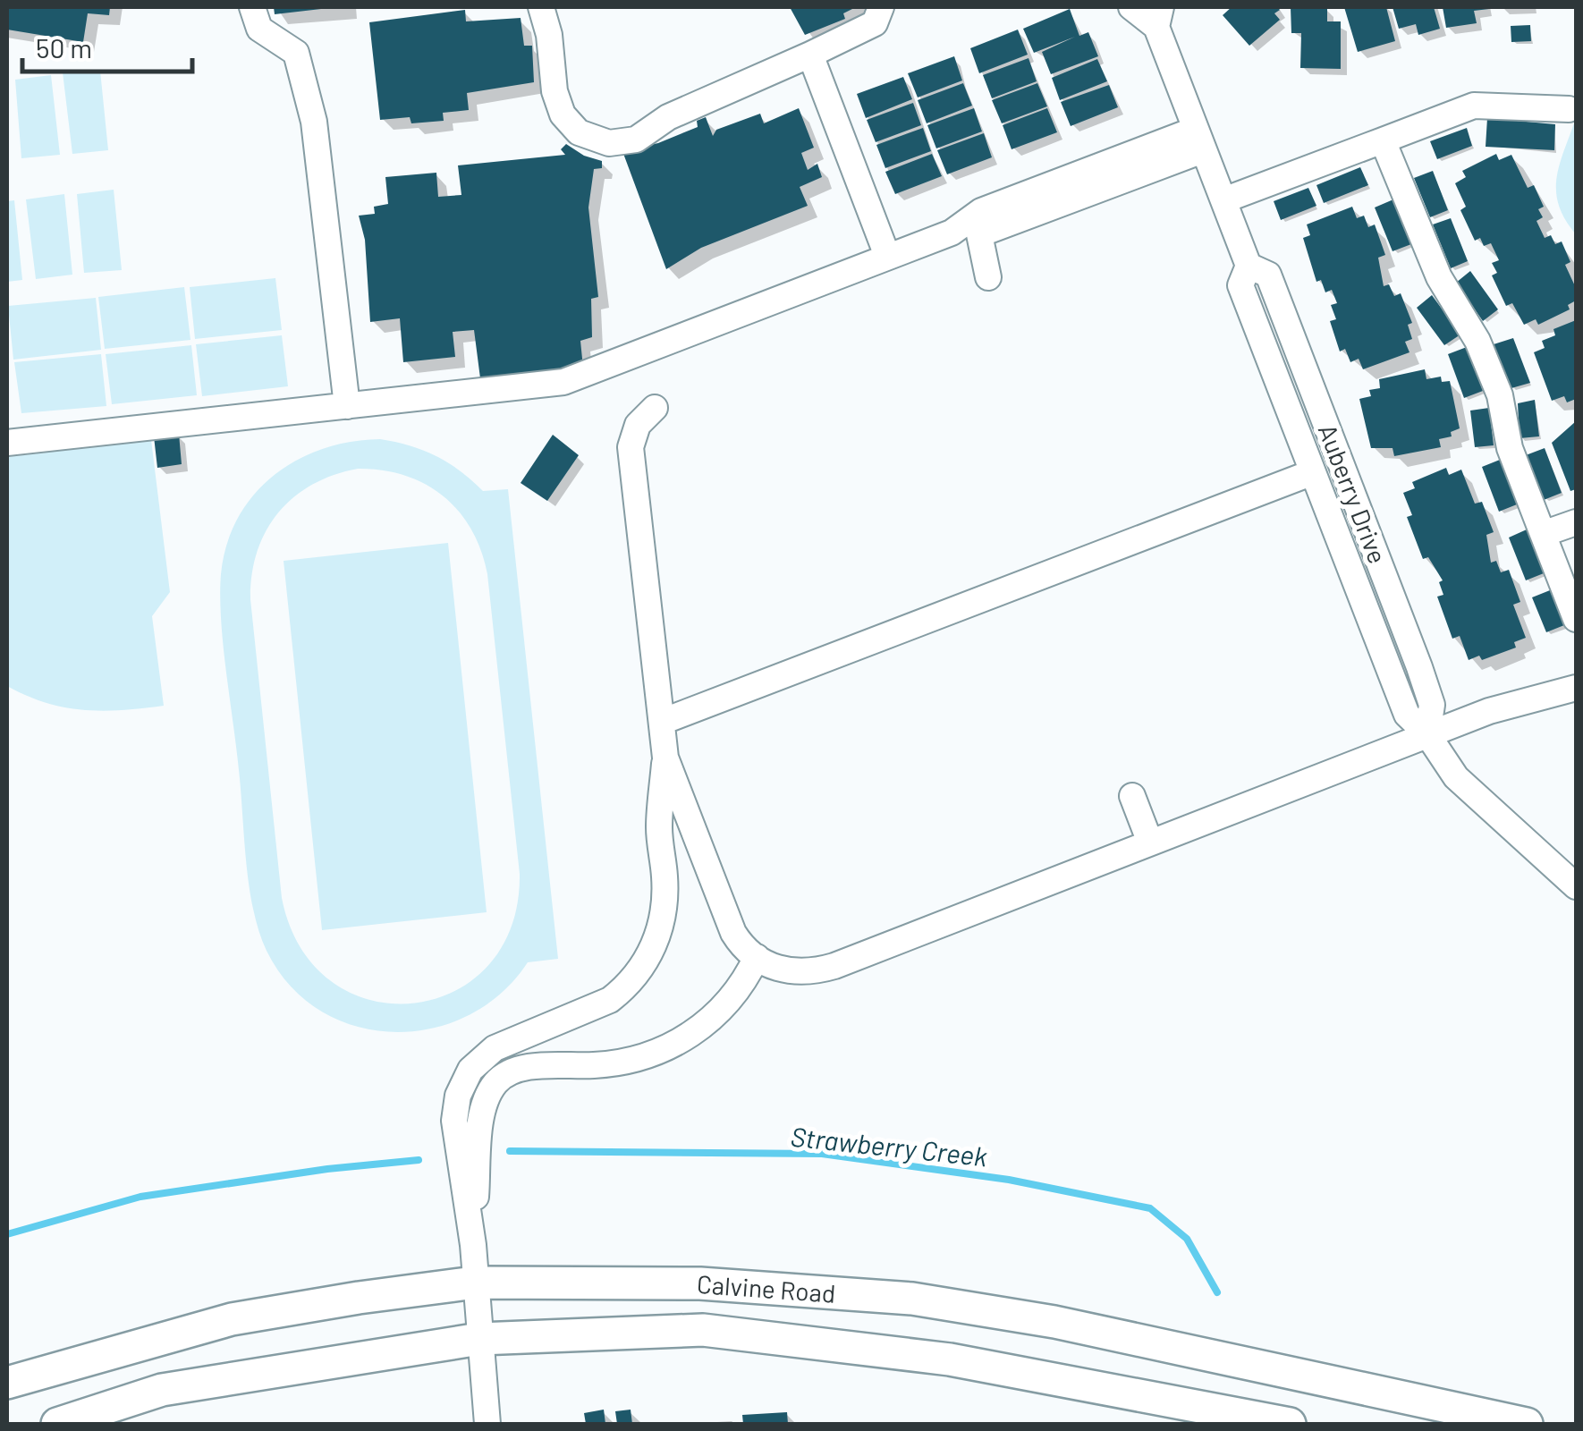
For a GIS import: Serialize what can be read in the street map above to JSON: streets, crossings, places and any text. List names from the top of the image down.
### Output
{
  "streets": {
    "main road": ["Calvine Road"],
    "street": ["Auberry Drive"]
  },
  "water": ["Strawberry Creek"],
  "scale_bar": "50 m"
}
